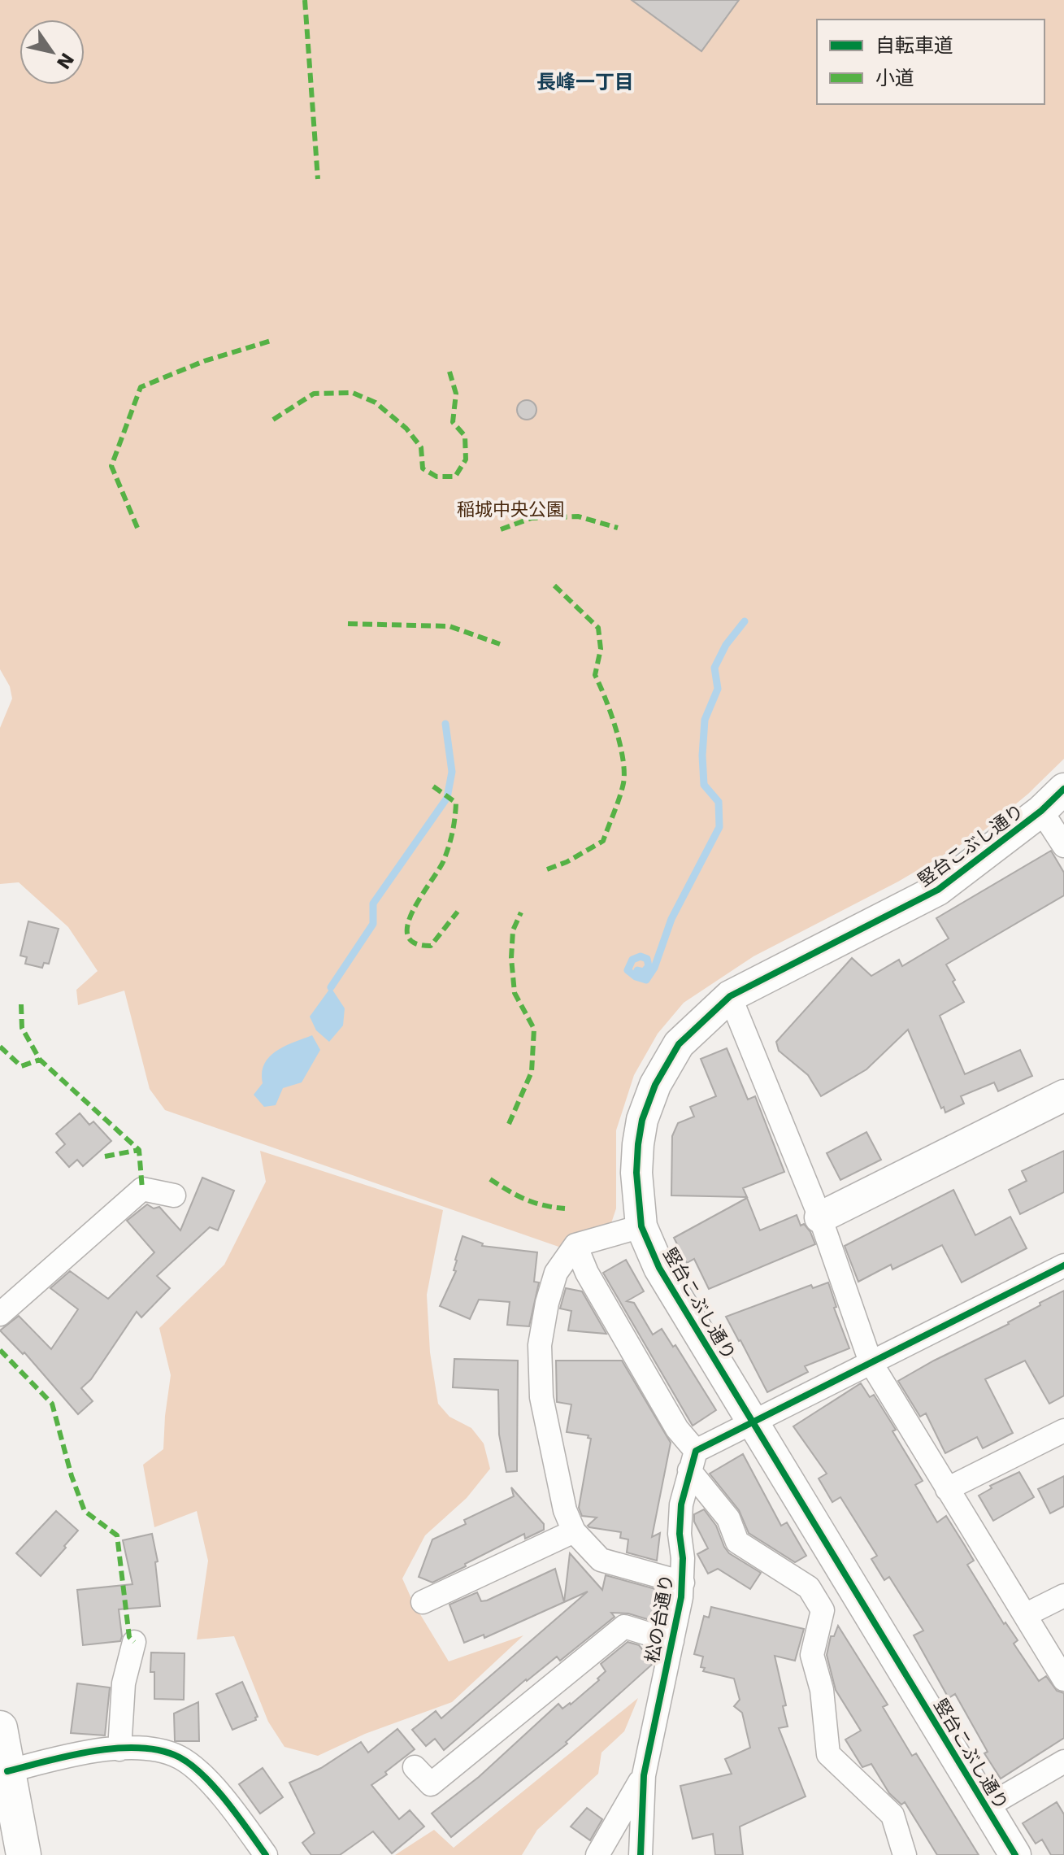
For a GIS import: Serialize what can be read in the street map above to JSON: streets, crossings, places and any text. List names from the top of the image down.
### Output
{
  "streets": {
    "street": ["竪台こぶし通り", "松の台通り"]
  },
  "districts": ["長峰一丁目"],
  "parks": ["稲城中央公園"],
  "legend": ["自転車道", "小道"],
  "north": "bottom right"
}
